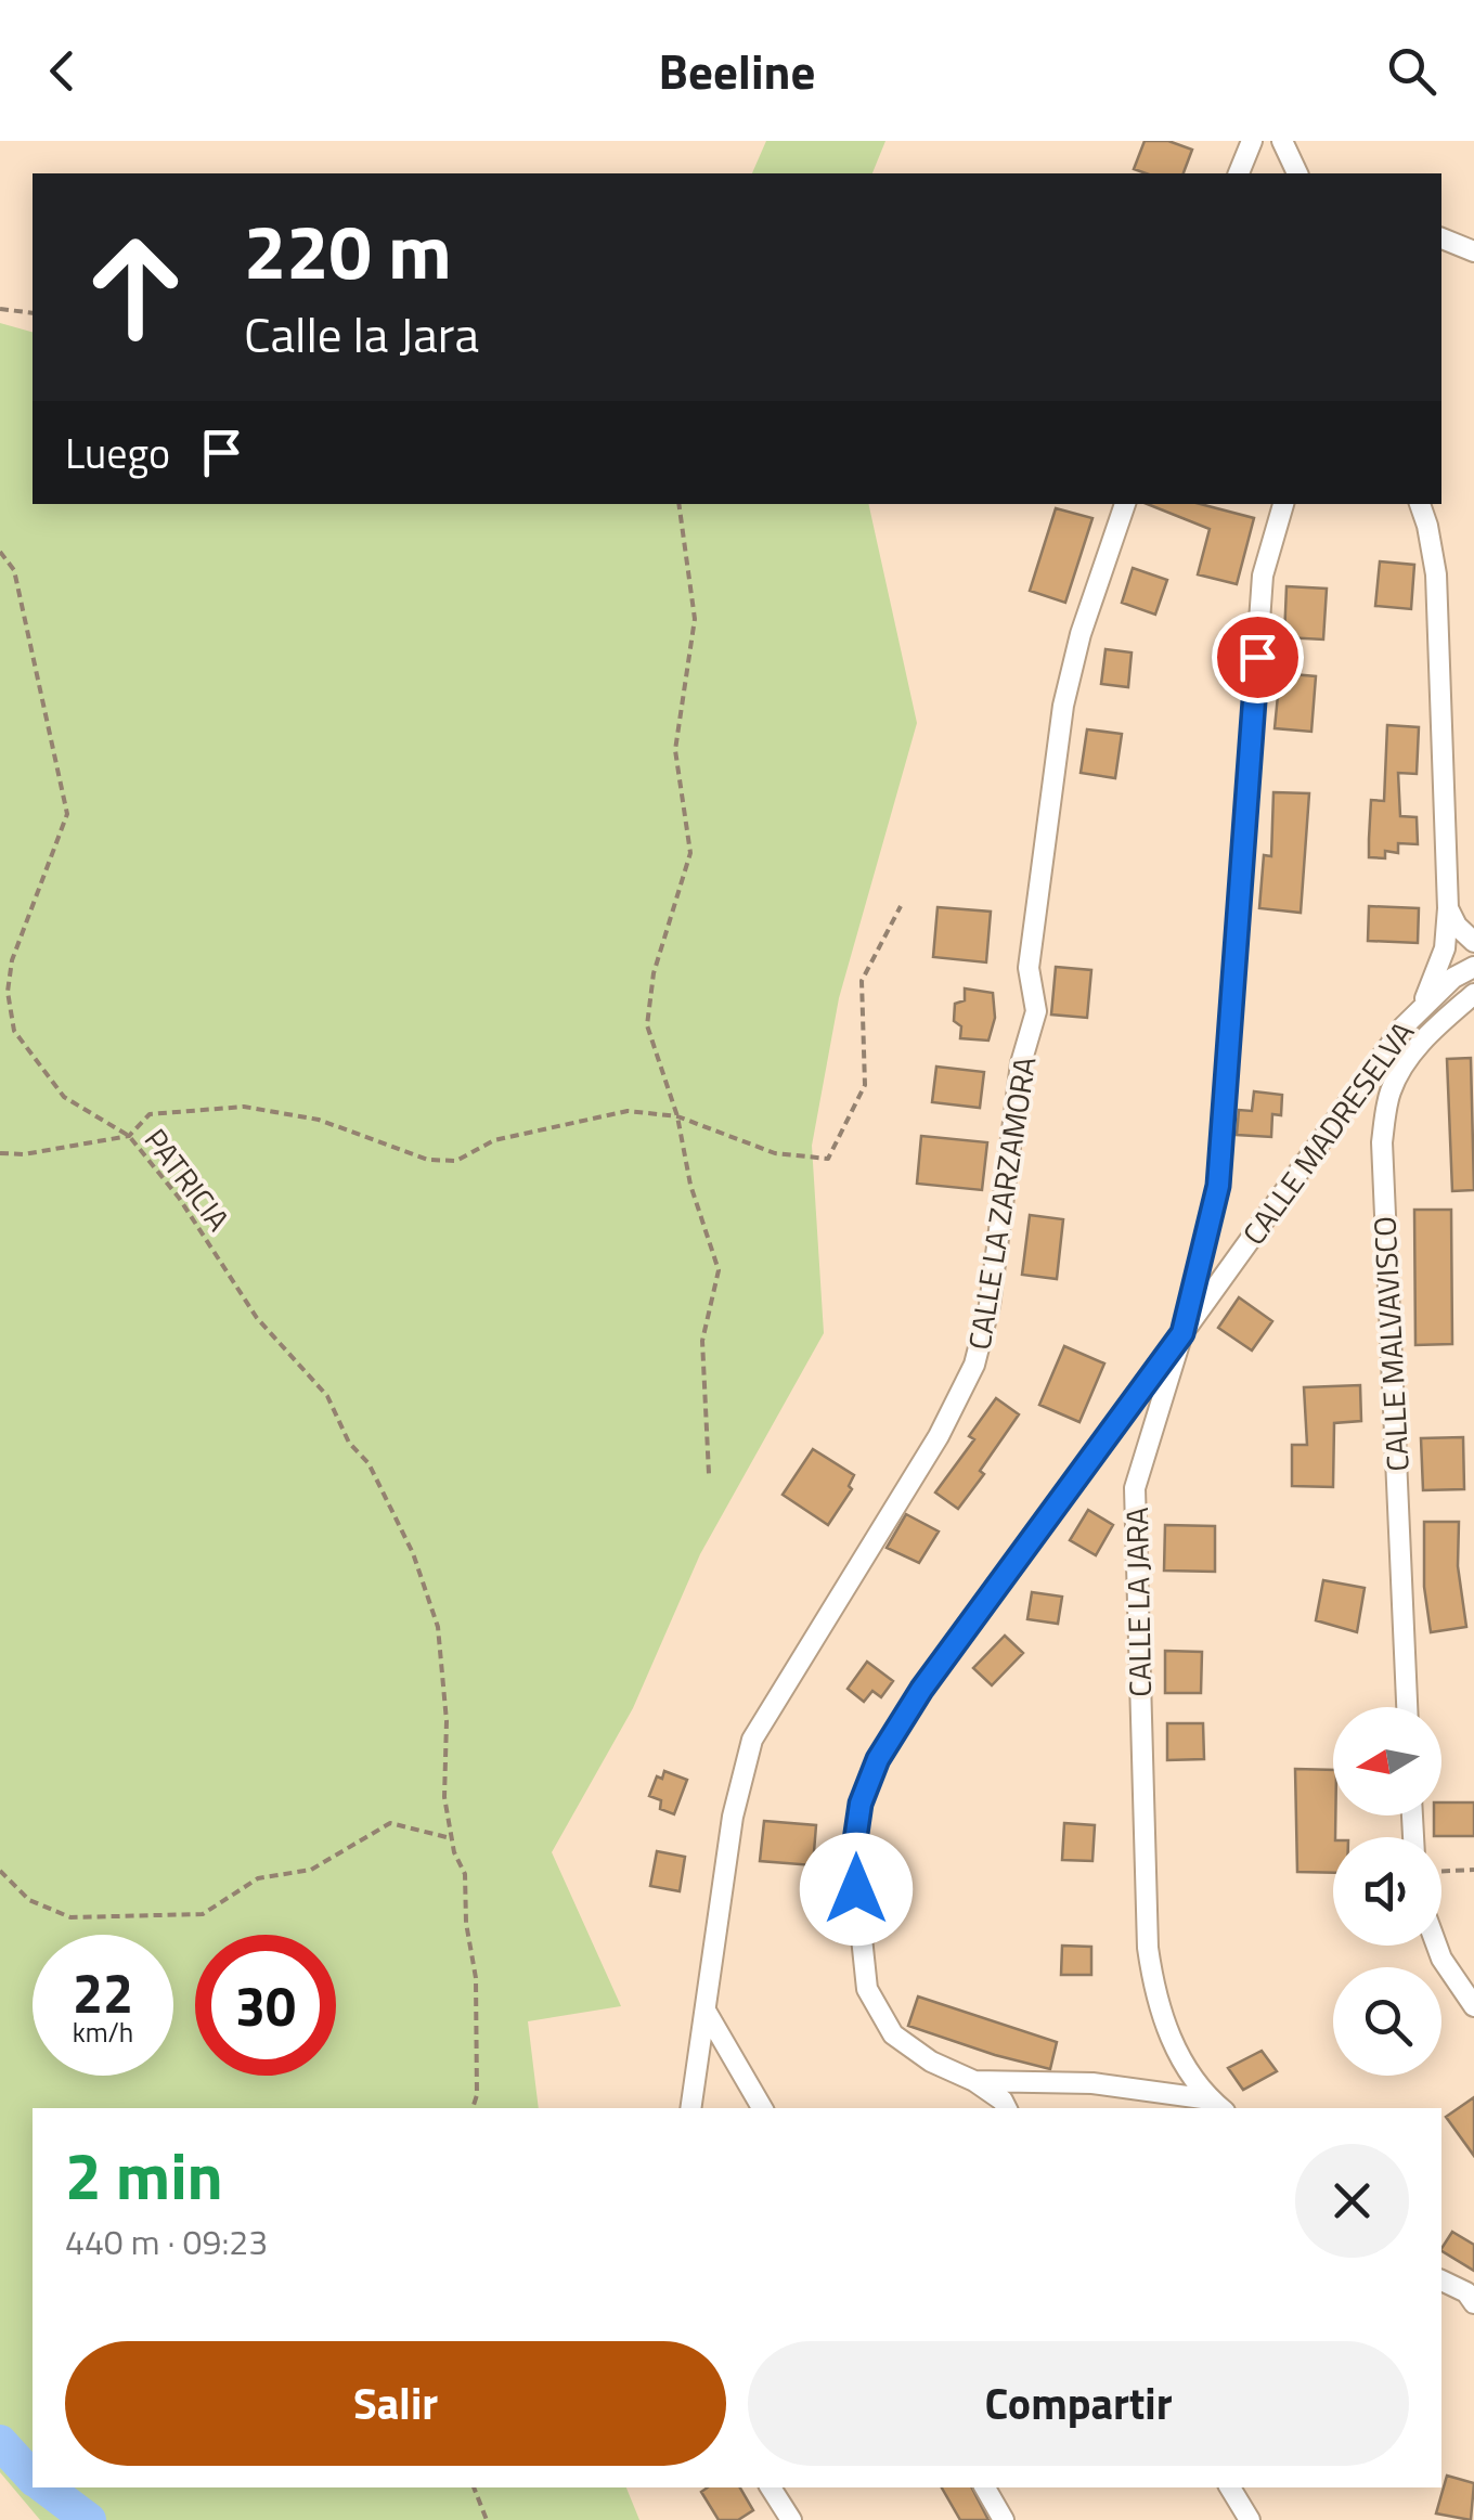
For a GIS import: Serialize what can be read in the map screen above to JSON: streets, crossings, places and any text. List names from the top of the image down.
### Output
{
  "streets": {
    "street": [
      "CALLE MADRESELVA",
      "CALLE LA ZARZAMORA",
      "CALLE MALVAVISCO",
      "CALLE LA JARA"
    ],
    "path": ["PATRICIA"]
  },
  "crossings": [
    ["CALLE MADRESELVA", "CALLE LA JARA"]
  ],
  "north": "left",
  "page": {
    "header": "Beeline",
    "turn": ["220 m", "Calle la Jara"],
    "then": "Luego",
    "speed": "22 km/h",
    "limit": "30",
    "heading": ["2 min", "440 m · 09:23"],
    "buttons": ["Salir", "Compartir"]
  }
}
